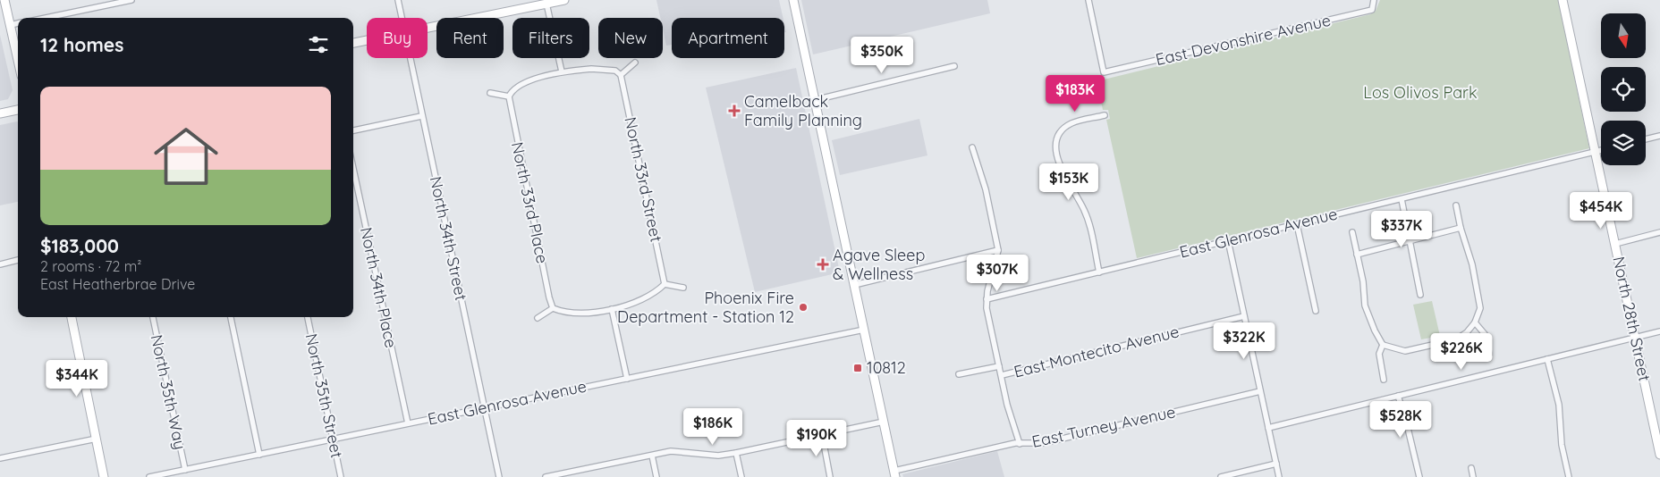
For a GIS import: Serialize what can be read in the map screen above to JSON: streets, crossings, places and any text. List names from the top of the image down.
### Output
{
  "streets": {
    "main road": ["North 28th Street"],
    "street": [
      "East Devonshire Avenue",
      "North 33rd Street",
      "North 33rd Place",
      "East Glenrosa Avenue",
      "North 34th Street",
      "North 34th Place",
      "East Montecito Avenue",
      "North 35th Way",
      "North 35th Street",
      "East Turney Avenue"
    ]
  },
  "crossings": [
    ["East Glenrosa Avenue", "North 34th Street"],
    ["East Glenrosa Avenue", "North 34th Place"],
    ["East Glenrosa Avenue", "North 28th Street"],
    ["East Glenrosa Avenue", "North 35th Way"],
    ["East Glenrosa Avenue", "North 35th Street"]
  ],
  "parks": ["Los Olivos Park"],
  "places": {
    "health": ["Camelback Family Planning", "Agave Sleep & Wellness"],
    "other": ["Phoenix Fire Department - Station 12"],
    "transit": ["10812"]
  },
  "north": "bottom",
  "page": {
    "chip": [
      "Buy",
      "Rent",
      "Filters",
      "New",
      "Apartment"
    ],
    "heading": "12 homes",
    "price": [
      "$350K",
      "$183K",
      "$153K",
      "$454K",
      "$337K",
      "$307K",
      "$322K",
      "$226K",
      "$344K",
      "$528K",
      "$186K",
      "$190K"
    ],
    "list": [
      {
        "name": "$183,000",
        "note": "2 rooms · 72 m² · East Heatherbrae Drive"
      }
    ]
  }
}
